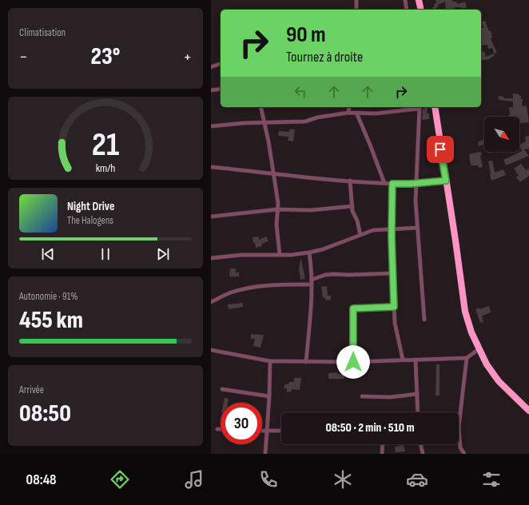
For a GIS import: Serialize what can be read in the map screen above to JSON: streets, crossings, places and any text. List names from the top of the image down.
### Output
{
  "north": "bottom right",
  "page": {
    "tile": [
      "Climatisation",
      ["Autonomie · 91%", "455 km"],
      ["Arrivée", "08:50"]
    ],
    "turn": ["90 m", "Tournez à droite"],
    "heat": ["−", "23°", "+"],
    "song": ["Night Drive", "The Halogens"],
    "limit": "30",
    "trip": "08:50 · 2 min · 510 m",
    "tabs": "08:48",
    "gauge": ["21", "km/h"]
  }
}
